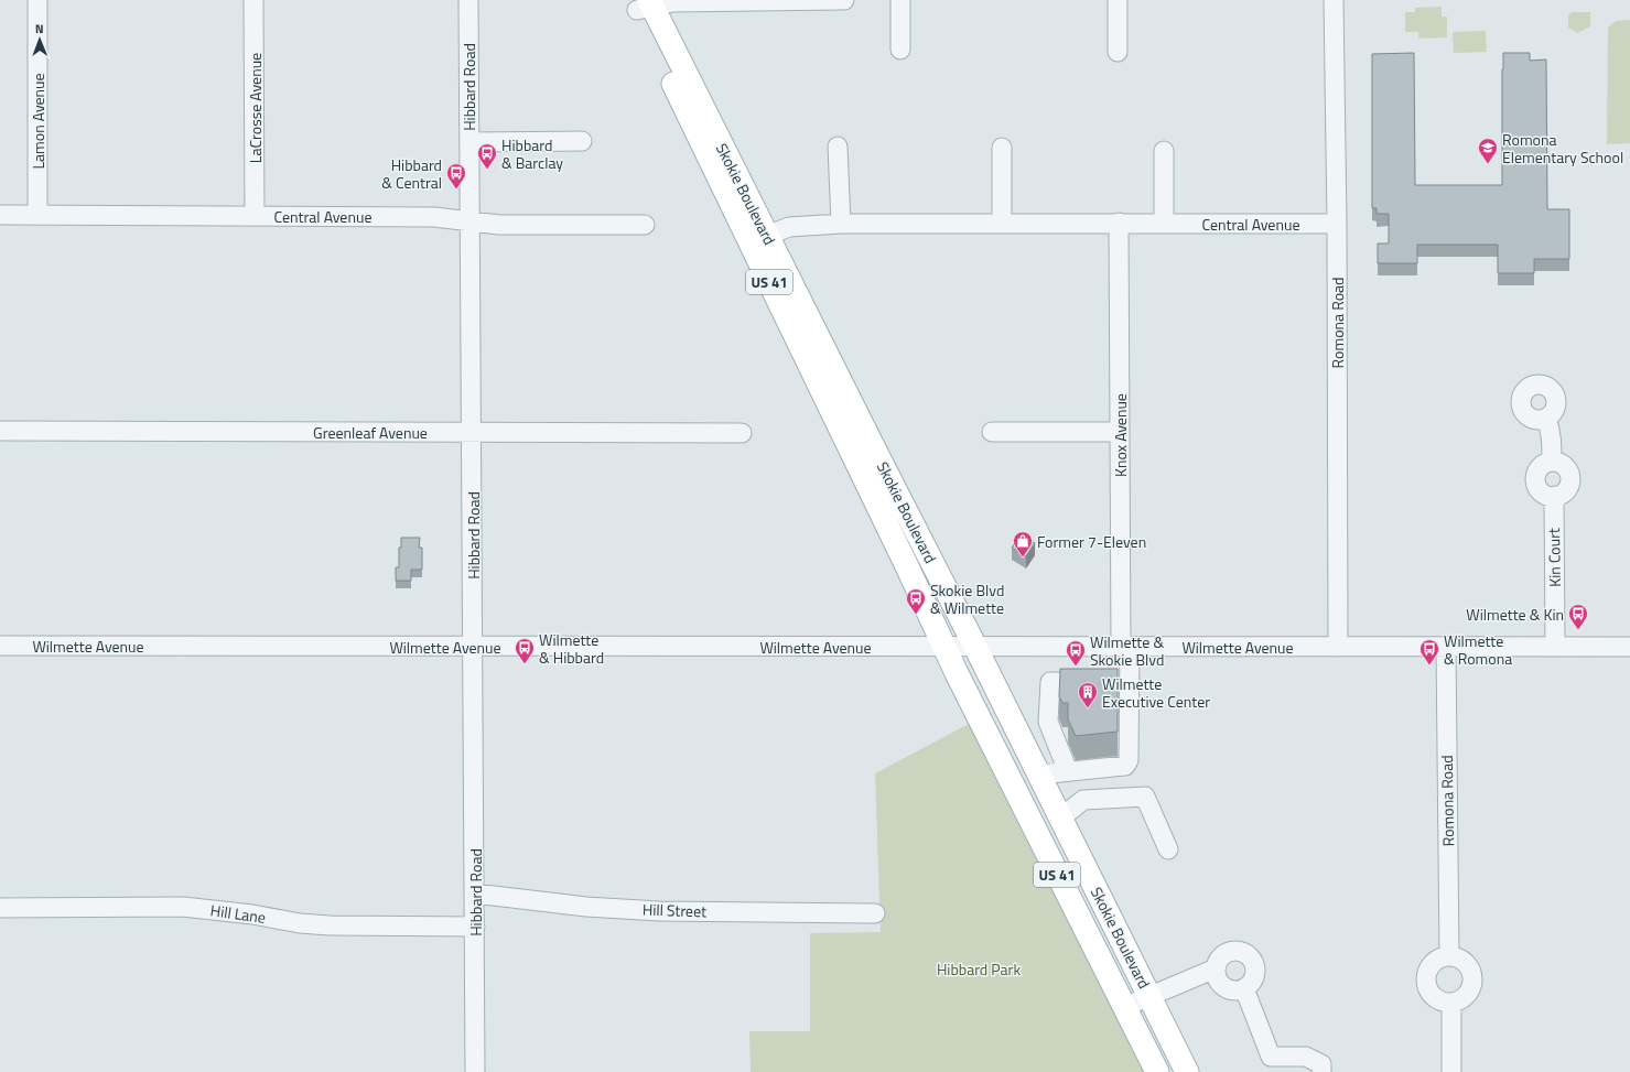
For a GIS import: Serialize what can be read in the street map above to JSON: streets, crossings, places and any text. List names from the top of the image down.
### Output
{
  "streets": {
    "main road": ["Skokie Boulevard", "US 41"],
    "street": [
      "Hibbard Road",
      "LaCrosse Avenue",
      "Lamon Avenue",
      "Central Avenue",
      "Romona Road",
      "Greenleaf Avenue",
      "Knox Avenue",
      "Kin Court",
      "Wilmette Avenue",
      "Hill Street",
      "Hill Lane"
    ]
  },
  "crossings": [
    ["Hibbard Road", "Central Avenue"],
    ["Hibbard Road", "Greenleaf Avenue"],
    ["Hibbard Road", "Wilmette Avenue"],
    ["Hibbard Road", "Hill Street"],
    ["Hibbard Road", "Hill Lane"],
    ["LaCrosse Avenue", "Central Avenue"],
    ["Lamon Avenue", "Central Avenue"],
    ["Skokie Boulevard", "Central Avenue"],
    ["Skokie Boulevard", "Wilmette Avenue"],
    ["Central Avenue", "Romona Road"],
    ["Central Avenue", "Knox Avenue"],
    ["Romona Road", "Wilmette Avenue"],
    ["Knox Avenue", "Wilmette Avenue"],
    ["Kin Court", "Wilmette Avenue"]
  ],
  "parks": ["Hibbard Park"],
  "places": {
    "school or university": ["Romona Elementary School"],
    "bus stop": [
      "Hibbard & Barclay",
      "Hibbard & Central",
      "Skokie Blvd & Wilmette",
      "Wilmette & Kin",
      "Wilmette & Hibbard",
      "Wilmette & Romona",
      "Wilmette & Skokie Blvd"
    ],
    "shop": ["Former 7-Eleven"],
    "building": ["Wilmette Executive Center"]
  },
  "north": "top"
}
